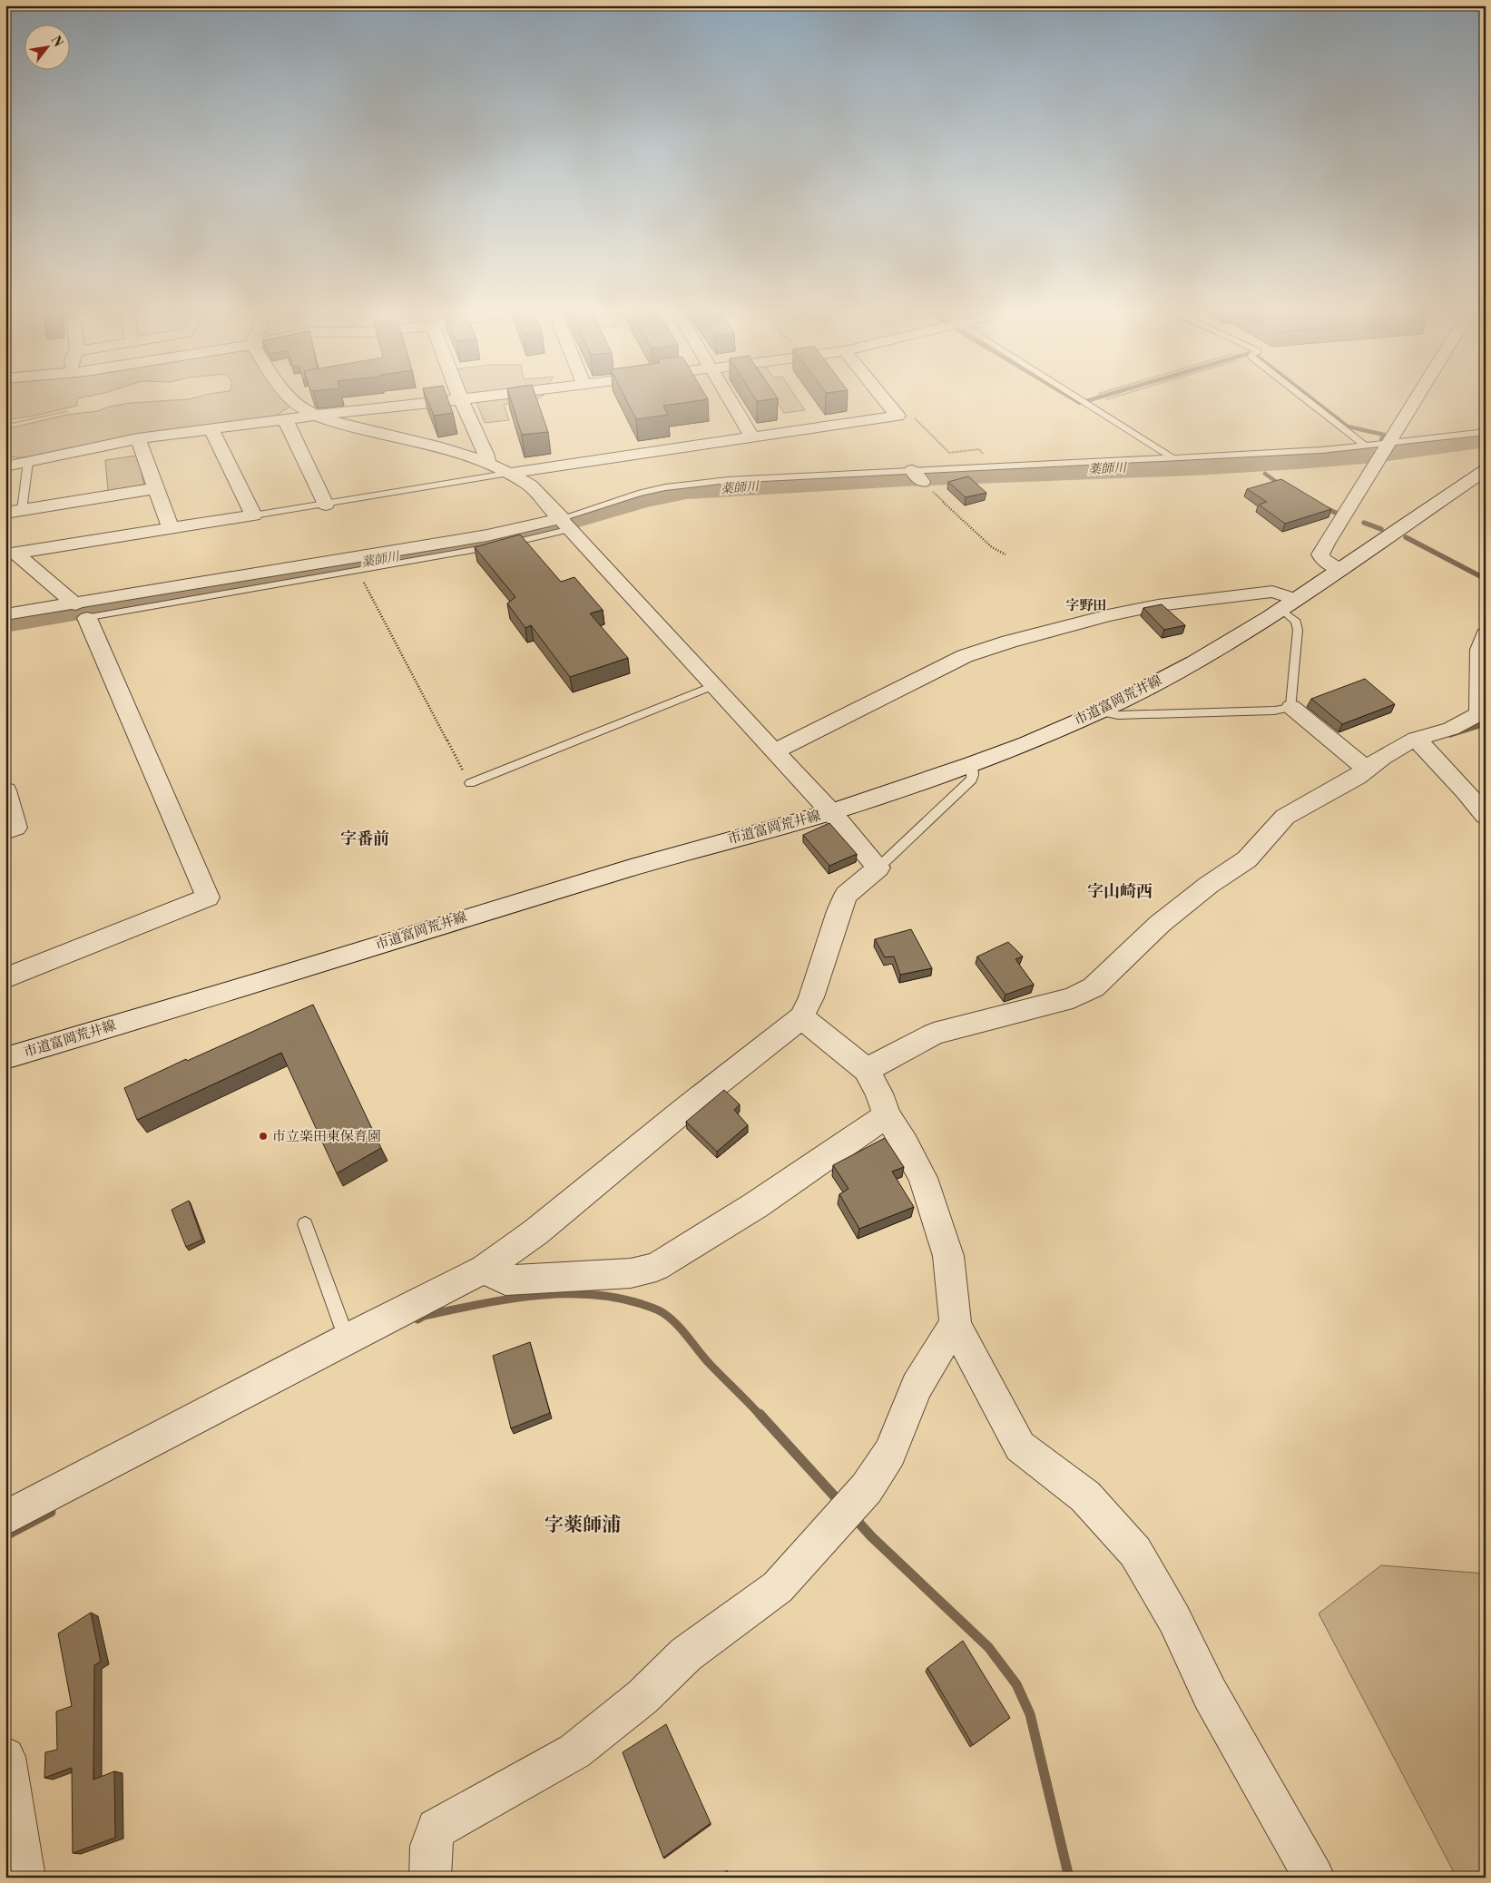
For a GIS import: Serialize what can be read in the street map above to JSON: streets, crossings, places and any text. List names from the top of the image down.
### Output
{
  "streets": {
    "street": ["市道富岡荒井線"]
  },
  "districts": [
    "字野田",
    "字番前",
    "字山崎西",
    "字薬師浦"
  ],
  "water": ["薬師川"],
  "places": ["市立楽田東保育園"],
  "north": "top right"
}
